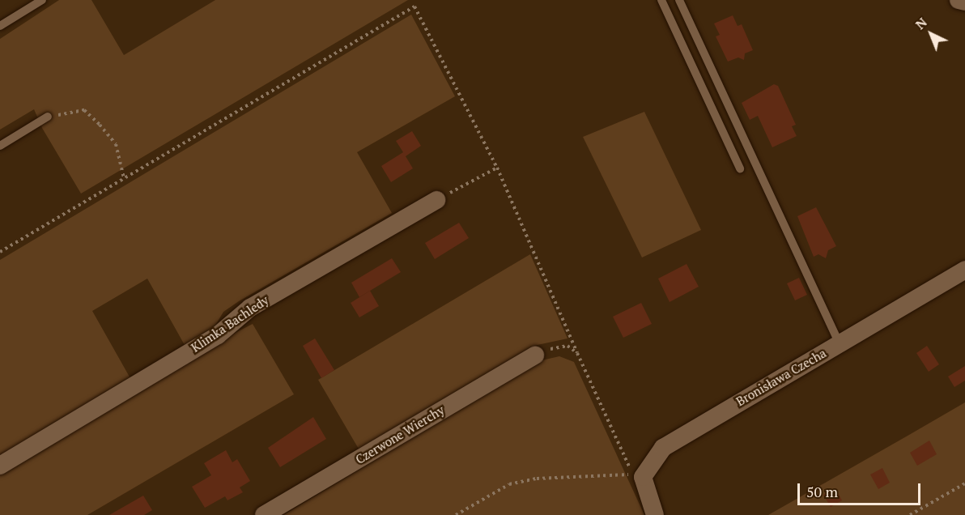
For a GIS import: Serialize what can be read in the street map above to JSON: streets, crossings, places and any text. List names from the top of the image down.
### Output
{
  "streets": {
    "street": ["Klimka Bachledy", "Bronisława Czecha", "Czerwone Wierchy"]
  },
  "scale_bar": "50 m",
  "north": "top left"
}
